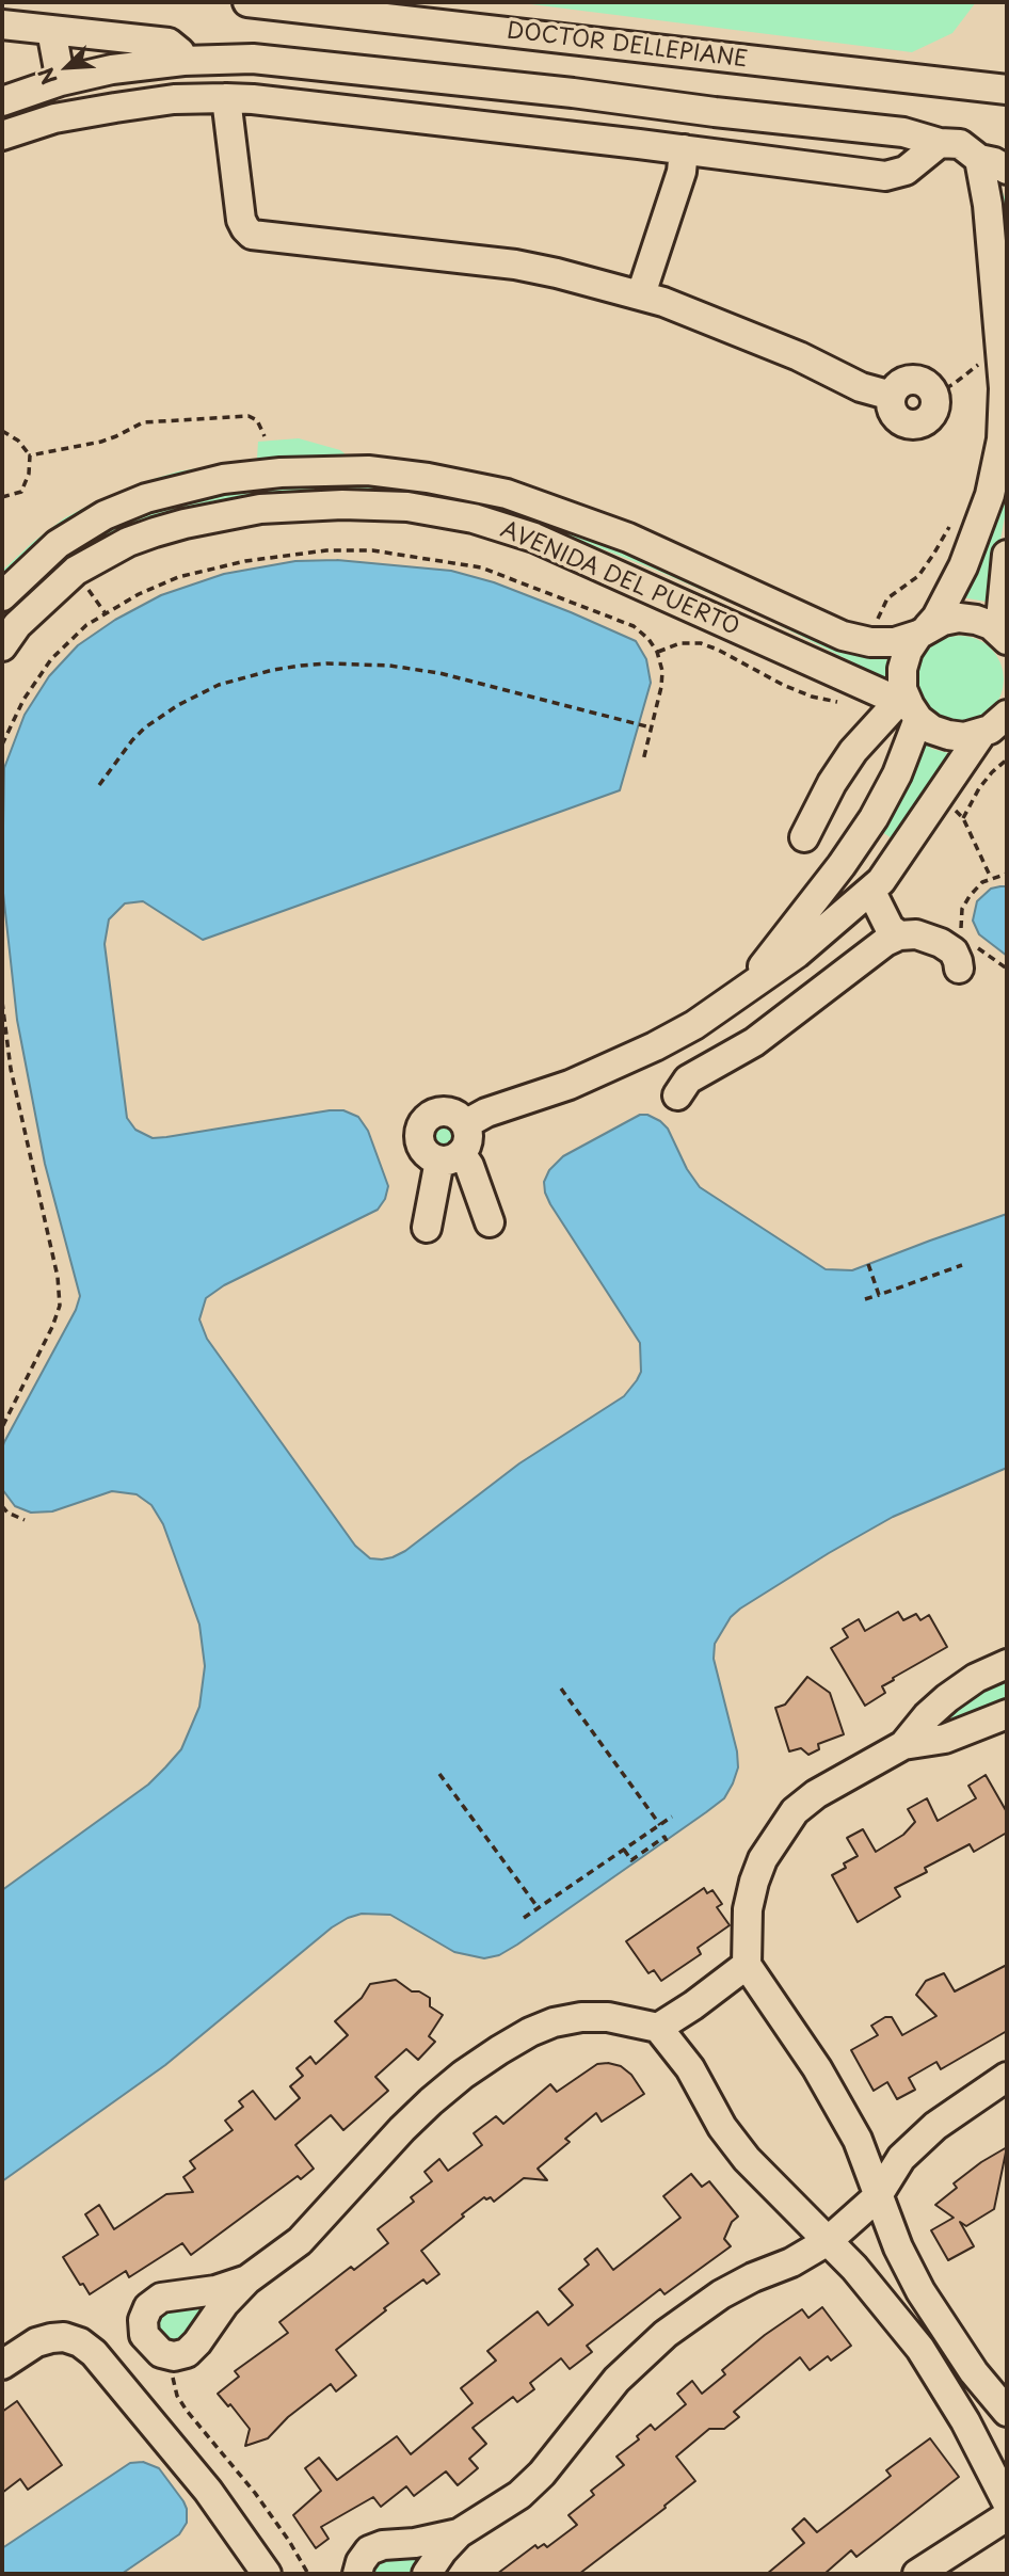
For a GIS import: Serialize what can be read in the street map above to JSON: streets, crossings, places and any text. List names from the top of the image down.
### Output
{
  "streets": {
    "street": ["DOCTOR DELLEPIANE", "AVENIDA DEL PUERTO"]
  },
  "north": "bottom left"
}
